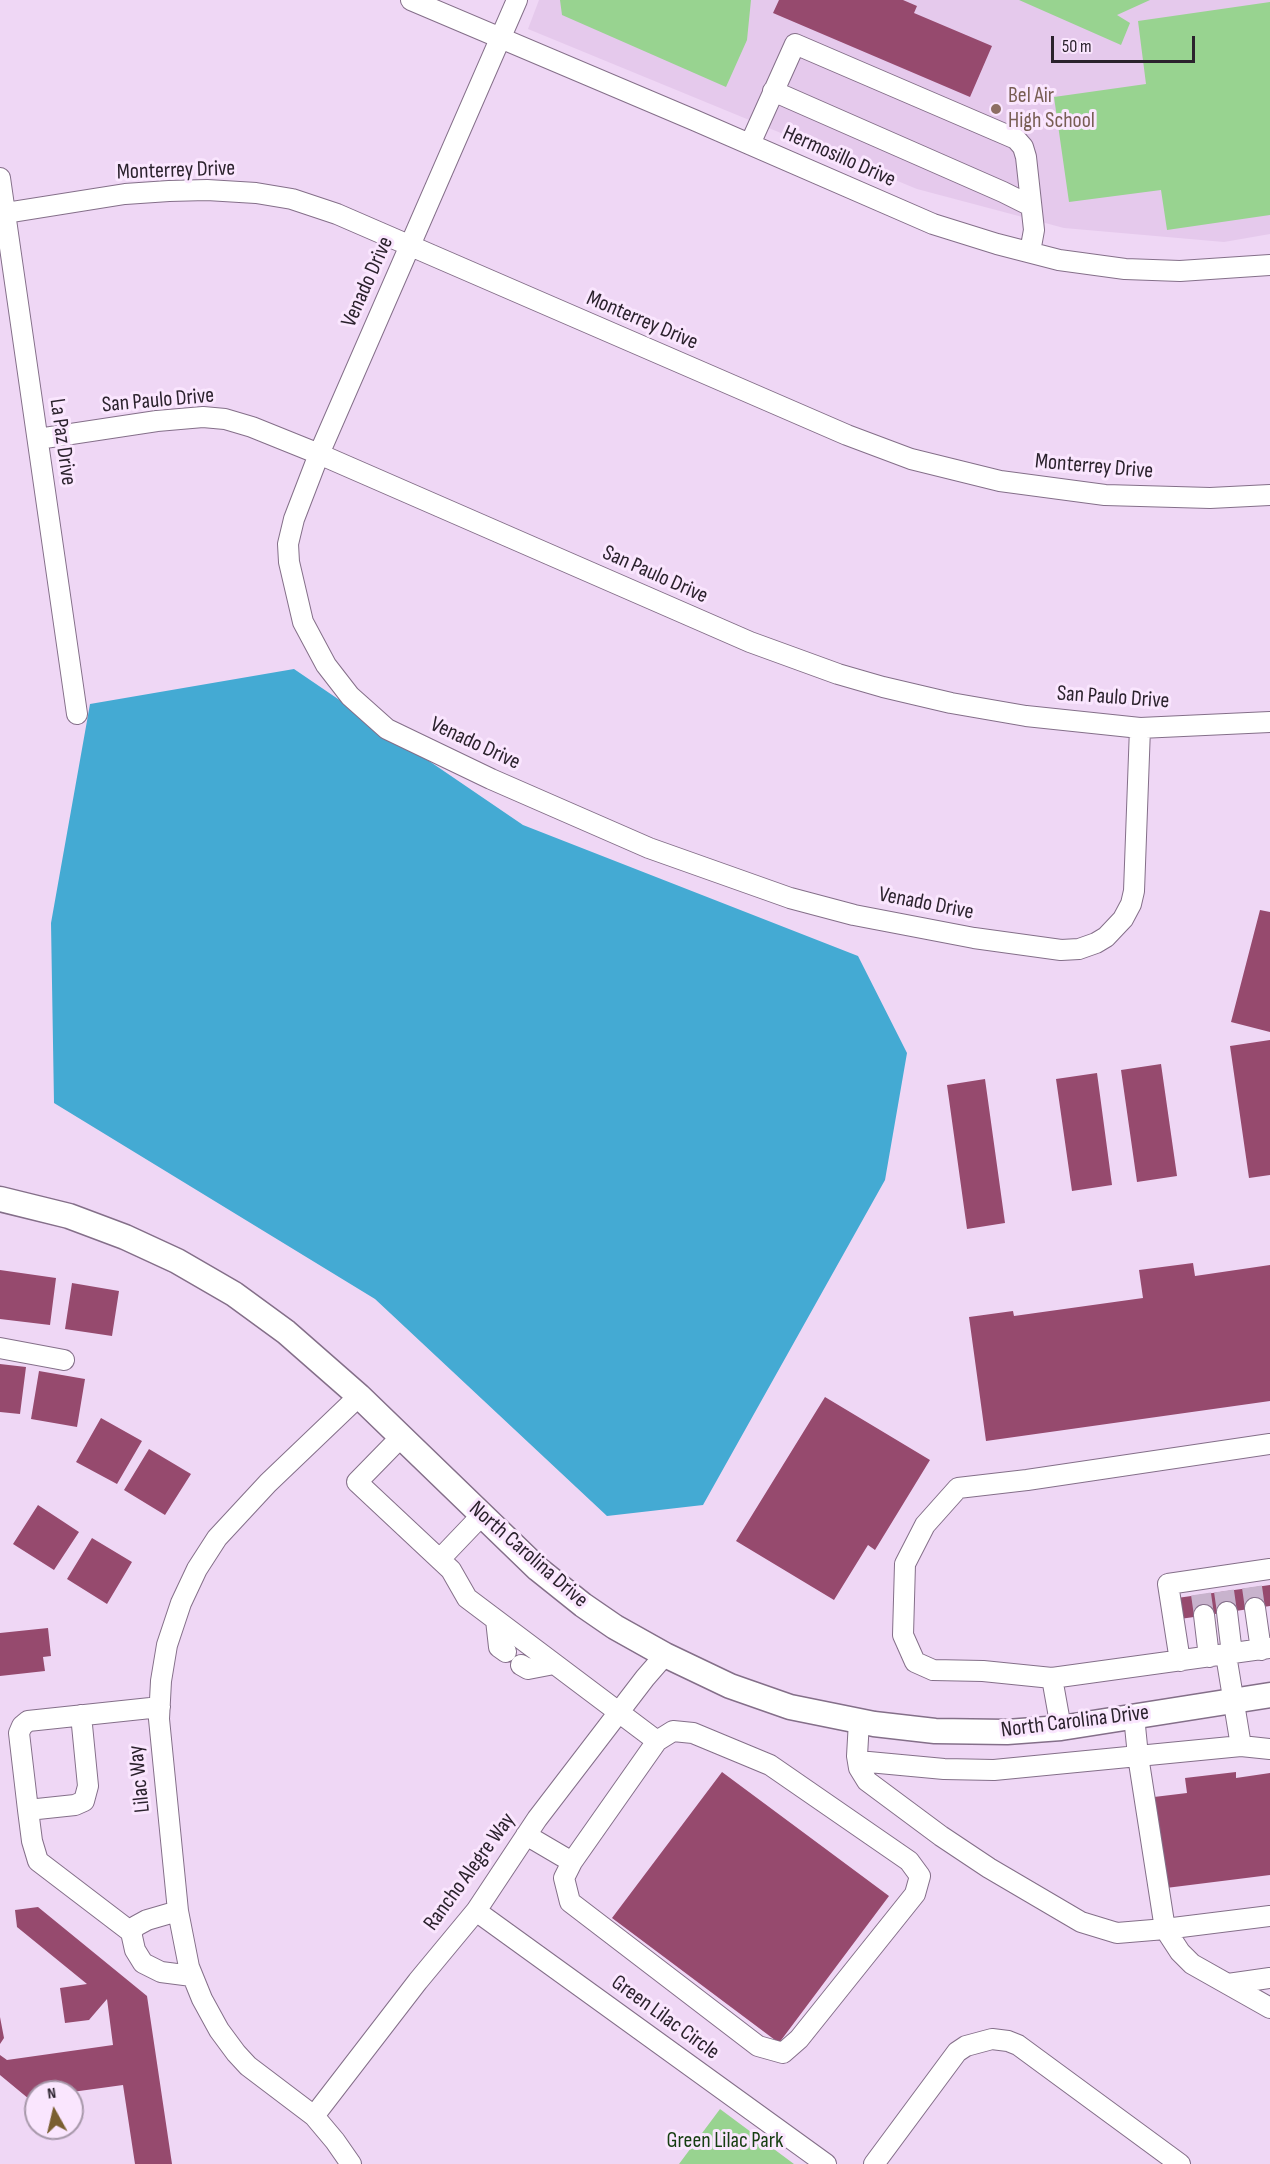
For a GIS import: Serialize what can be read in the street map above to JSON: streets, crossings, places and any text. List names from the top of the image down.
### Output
{
  "streets": {
    "main road": ["North Carolina Drive"],
    "street": [
      "Hermosillo Drive",
      "Monterrey Drive",
      "Venado Drive",
      "San Paulo Drive",
      "La Paz Drive",
      "Lilac Way",
      "Rancho Alegre Way",
      "Green Lilac Circle"
    ]
  },
  "crossings": [
    ["Hermosillo Drive", "Venado Drive"],
    ["Monterrey Drive", "Venado Drive"],
    ["Monterrey Drive", "La Paz Drive"],
    ["Venado Drive", "San Paulo Drive"],
    ["San Paulo Drive", "La Paz Drive"],
    ["North Carolina Drive", "Lilac Way"],
    ["North Carolina Drive", "Rancho Alegre Way"],
    ["Lilac Way", "Rancho Alegre Way"],
    ["Rancho Alegre Way", "Green Lilac Circle"]
  ],
  "parks": ["Green Lilac Park"],
  "places": ["Bel Air High School"],
  "scale_bar": "50 m",
  "north": "top"
}
